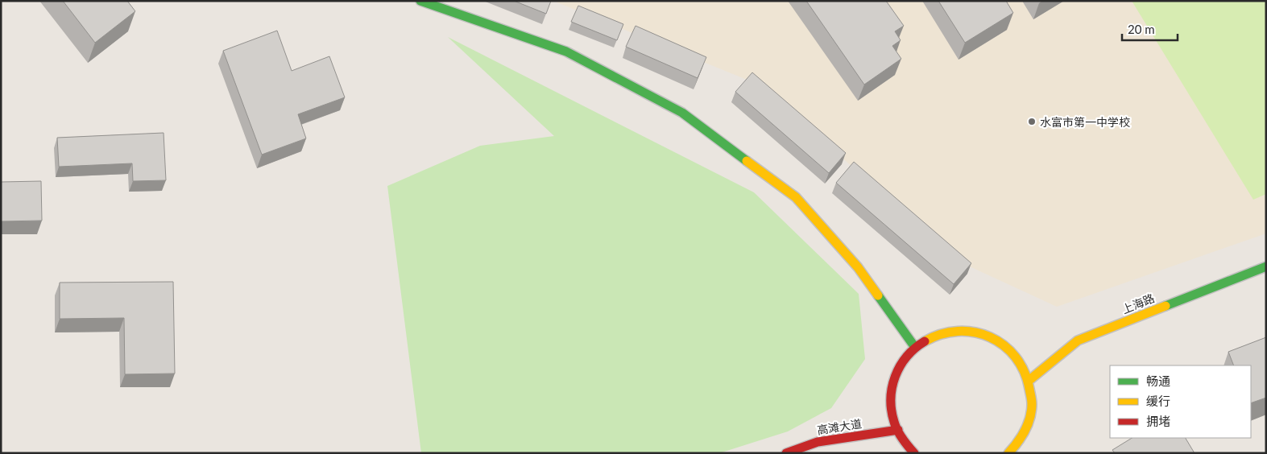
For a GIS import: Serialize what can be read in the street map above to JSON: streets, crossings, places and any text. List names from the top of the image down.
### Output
{
  "streets": {
    "main road": ["上海路", "高滩大道"]
  },
  "places": ["水富市第一中学校"],
  "legend": ["畅通", "缓行", "拥堵"],
  "scale_bar": "20 m"
}
